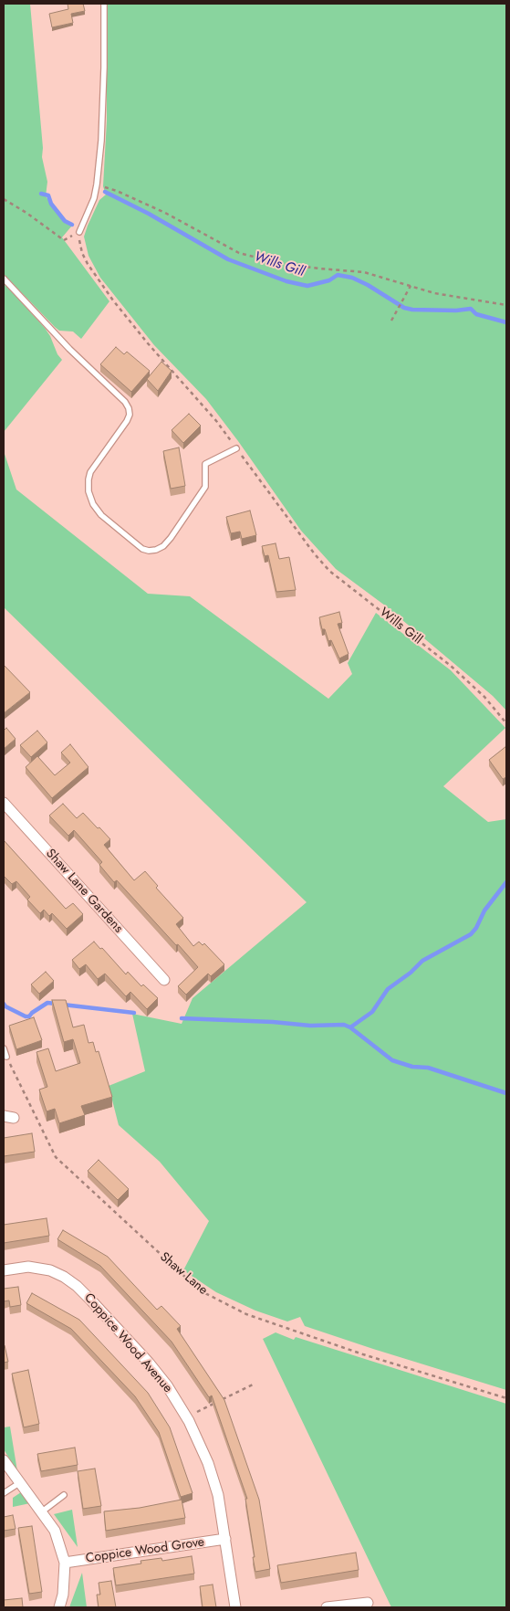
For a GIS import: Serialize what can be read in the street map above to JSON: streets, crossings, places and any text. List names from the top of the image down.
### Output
{
  "streets": {
    "street": ["Shaw Lane Gardens", "Coppice Wood Avenue", "Coppice Wood Grove"],
    "path": ["Wills Gill", "Shaw Lane"]
  },
  "crossings": [
    ["Coppice Wood Avenue", "Coppice Wood Grove"]
  ],
  "water": ["Wills Gill"]
}
